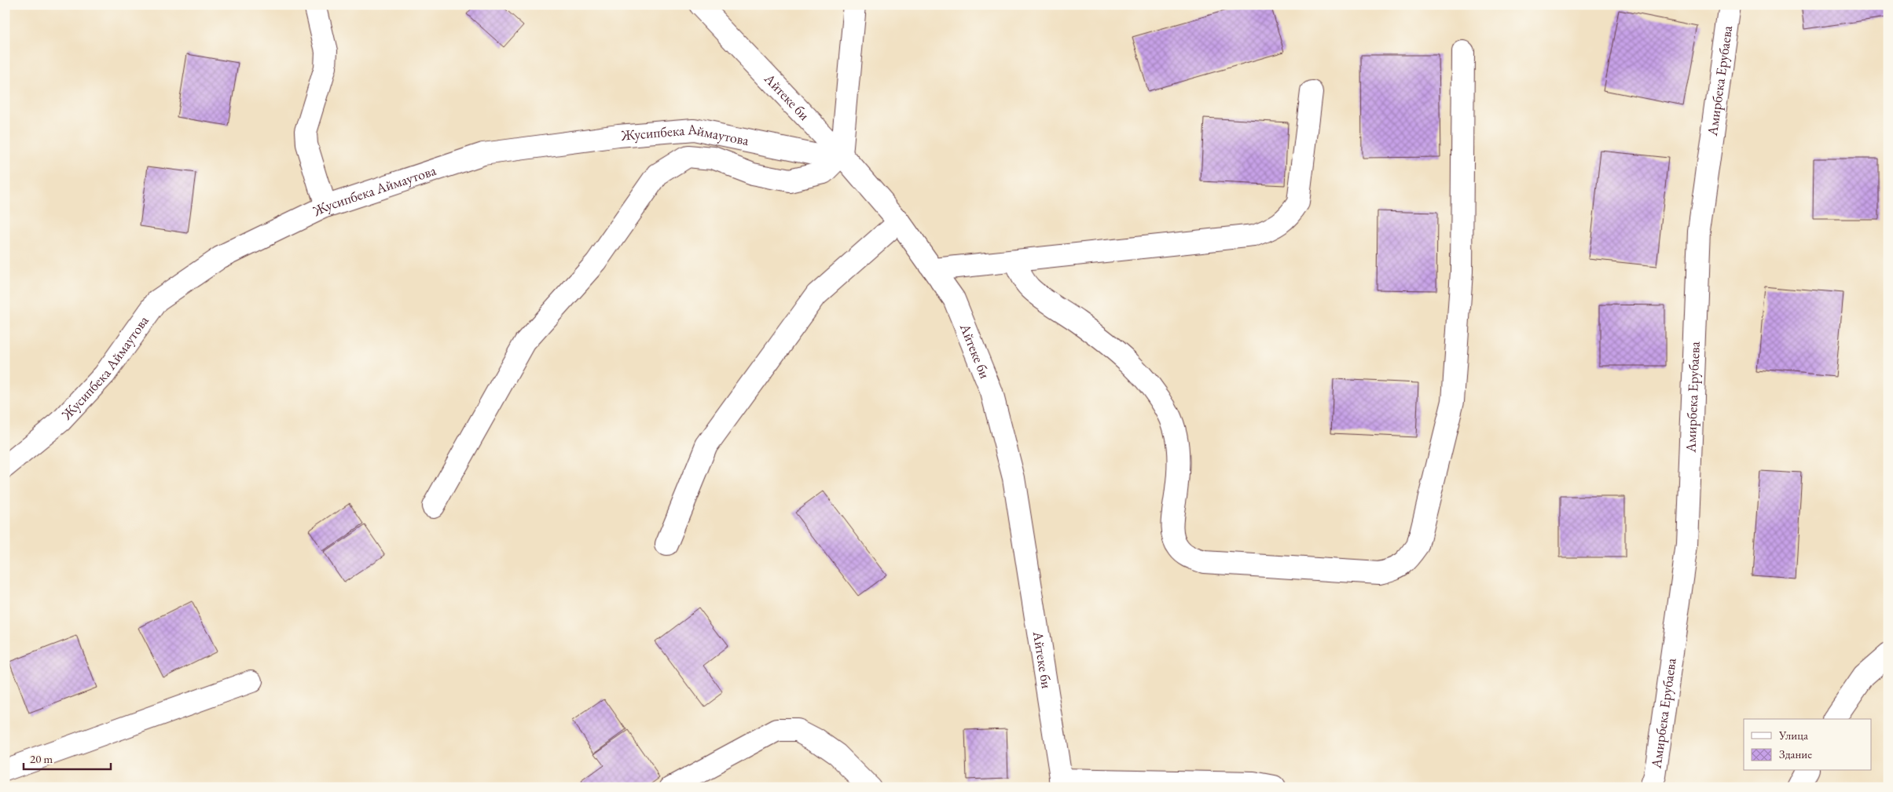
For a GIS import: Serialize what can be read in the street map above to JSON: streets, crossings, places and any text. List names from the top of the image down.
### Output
{
  "streets": {
    "street": ["Амирбека Ерубаева", "Айтеке би", "Жусипбека Аймаутова"]
  },
  "crossings": [
    ["Айтеке би", "Жусипбека Аймаутова"]
  ],
  "legend": ["Улица", "Здание"],
  "scale_bar": "20 m"
}
